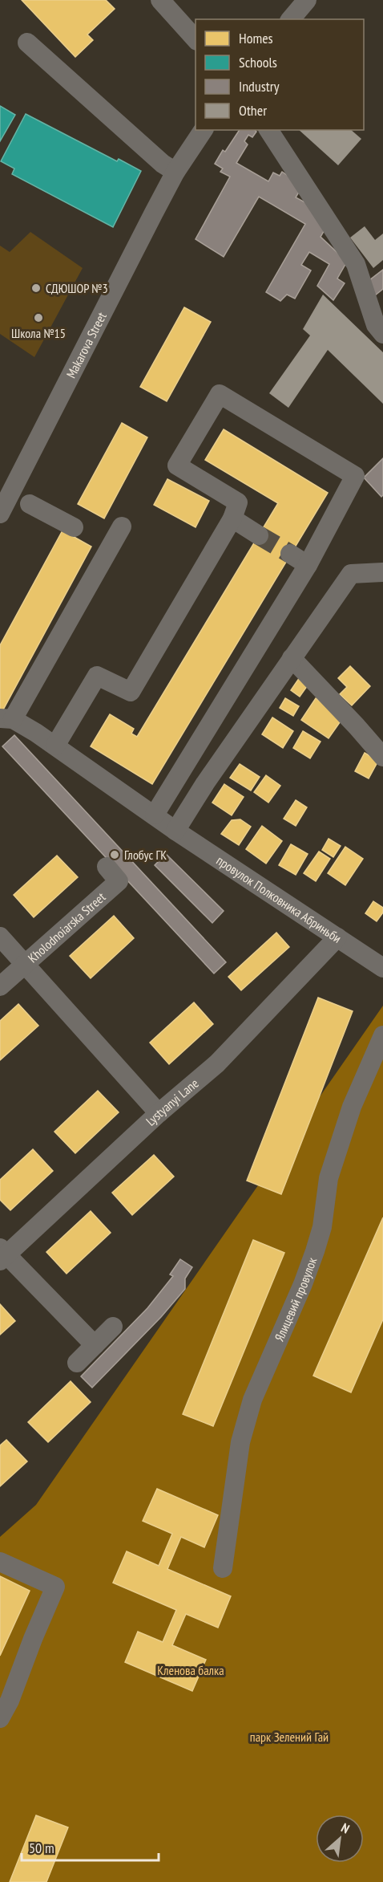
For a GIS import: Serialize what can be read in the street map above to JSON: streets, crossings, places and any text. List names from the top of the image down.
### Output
{
  "streets": {
    "street": [
      "Makarova Street",
      "провулок Полковника Абриньби",
      "Kholodnoiarska Street",
      "Lystyanyi Lane",
      "Ялицевий провулок"
    ]
  },
  "crossings": [
    ["провулок Полковника Абриньби", "Lystyanyi Lane"]
  ],
  "parks": ["Кленова балка", "парк Зелений Гай"],
  "places": ["СДЮШОР №3", "Школа №15", "Глобус ГК"],
  "legend": [
    "Homes",
    "Schools",
    "Industry",
    "Other"
  ],
  "scale_bar": "50 m",
  "north": "top right"
}
